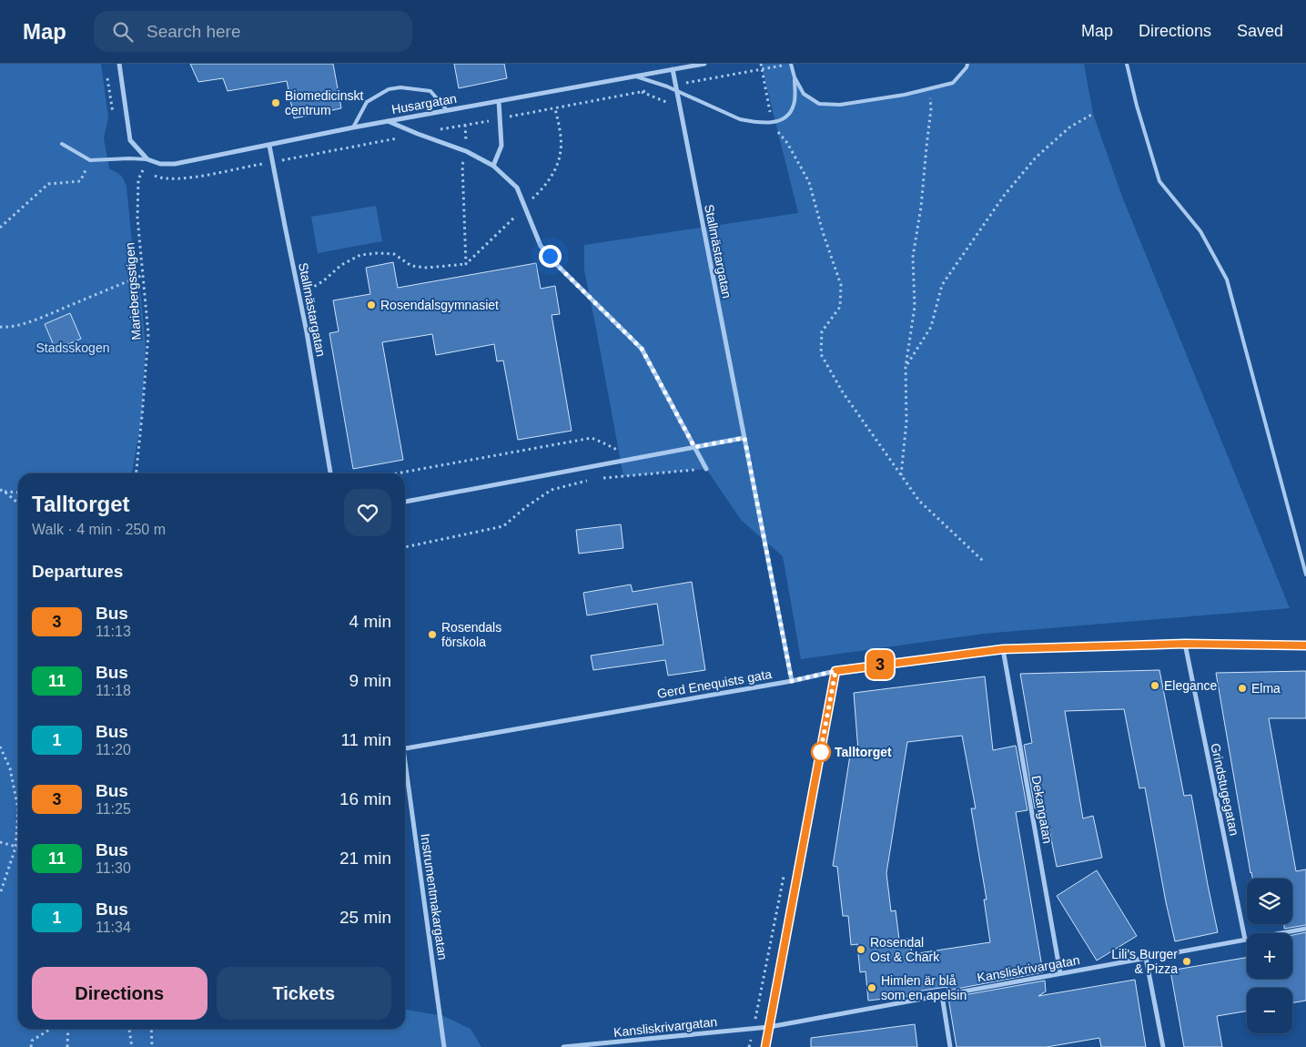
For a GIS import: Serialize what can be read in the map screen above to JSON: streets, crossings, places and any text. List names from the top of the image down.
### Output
{
  "streets": {
    "street": [
      "Husargatan",
      "Stallmästargatan",
      "Gerd Enequists gata",
      "Grindstugegatan",
      "Dekangatan",
      "Instrumentmakargatan",
      "Kansliskrivargatan"
    ],
    "path": ["Mariebergsstigen"]
  },
  "crossings": [
    ["Husargatan", "Stallmästargatan"],
    ["Husargatan", "Mariebergsstigen"],
    ["Stallmästargatan", "Gerd Enequists gata"],
    ["Gerd Enequists gata", "Grindstugegatan"],
    ["Gerd Enequists gata", "Dekangatan"],
    ["Grindstugegatan", "Kansliskrivargatan"],
    ["Dekangatan", "Kansliskrivargatan"]
  ],
  "parks": ["Stadsskogen"],
  "places": [
    "Biomedicinskt centrum",
    "Rosendalsgymnasiet",
    "Rosendals förskola",
    "Elegance",
    "Elma",
    "Talltorget",
    "Rosendal Ost & Chark",
    "Lili's Burger & Pizza",
    "Himlen är blå som en apelsin"
  ],
  "lines": ["bus line 3"],
  "page": {
    "header": "Map",
    "search": "Search here",
    "nav": ["Map", "Directions", "Saved"],
    "on_map": "3",
    "heading": [
      ["Talltorget", "Walk · 4 min · 250 m"],
      "Departures"
    ],
    "list": [
      {
        "mark": "3",
        "name": "Bus",
        "note": "11:13",
        "value": "4 min"
      },
      {
        "mark": "11",
        "name": "Bus",
        "note": "11:18",
        "value": "9 min"
      },
      {
        "mark": "1",
        "name": "Bus",
        "note": "11:20",
        "value": "11 min"
      },
      {
        "mark": "3",
        "name": "Bus",
        "note": "11:25",
        "value": "16 min"
      },
      {
        "mark": "11",
        "name": "Bus",
        "note": "11:30",
        "value": "21 min"
      },
      {
        "mark": "1",
        "name": "Bus",
        "note": "11:34",
        "value": "25 min"
      }
    ],
    "map_buttons": ["+", "−"],
    "buttons": ["Directions", "Tickets"]
  }
}
